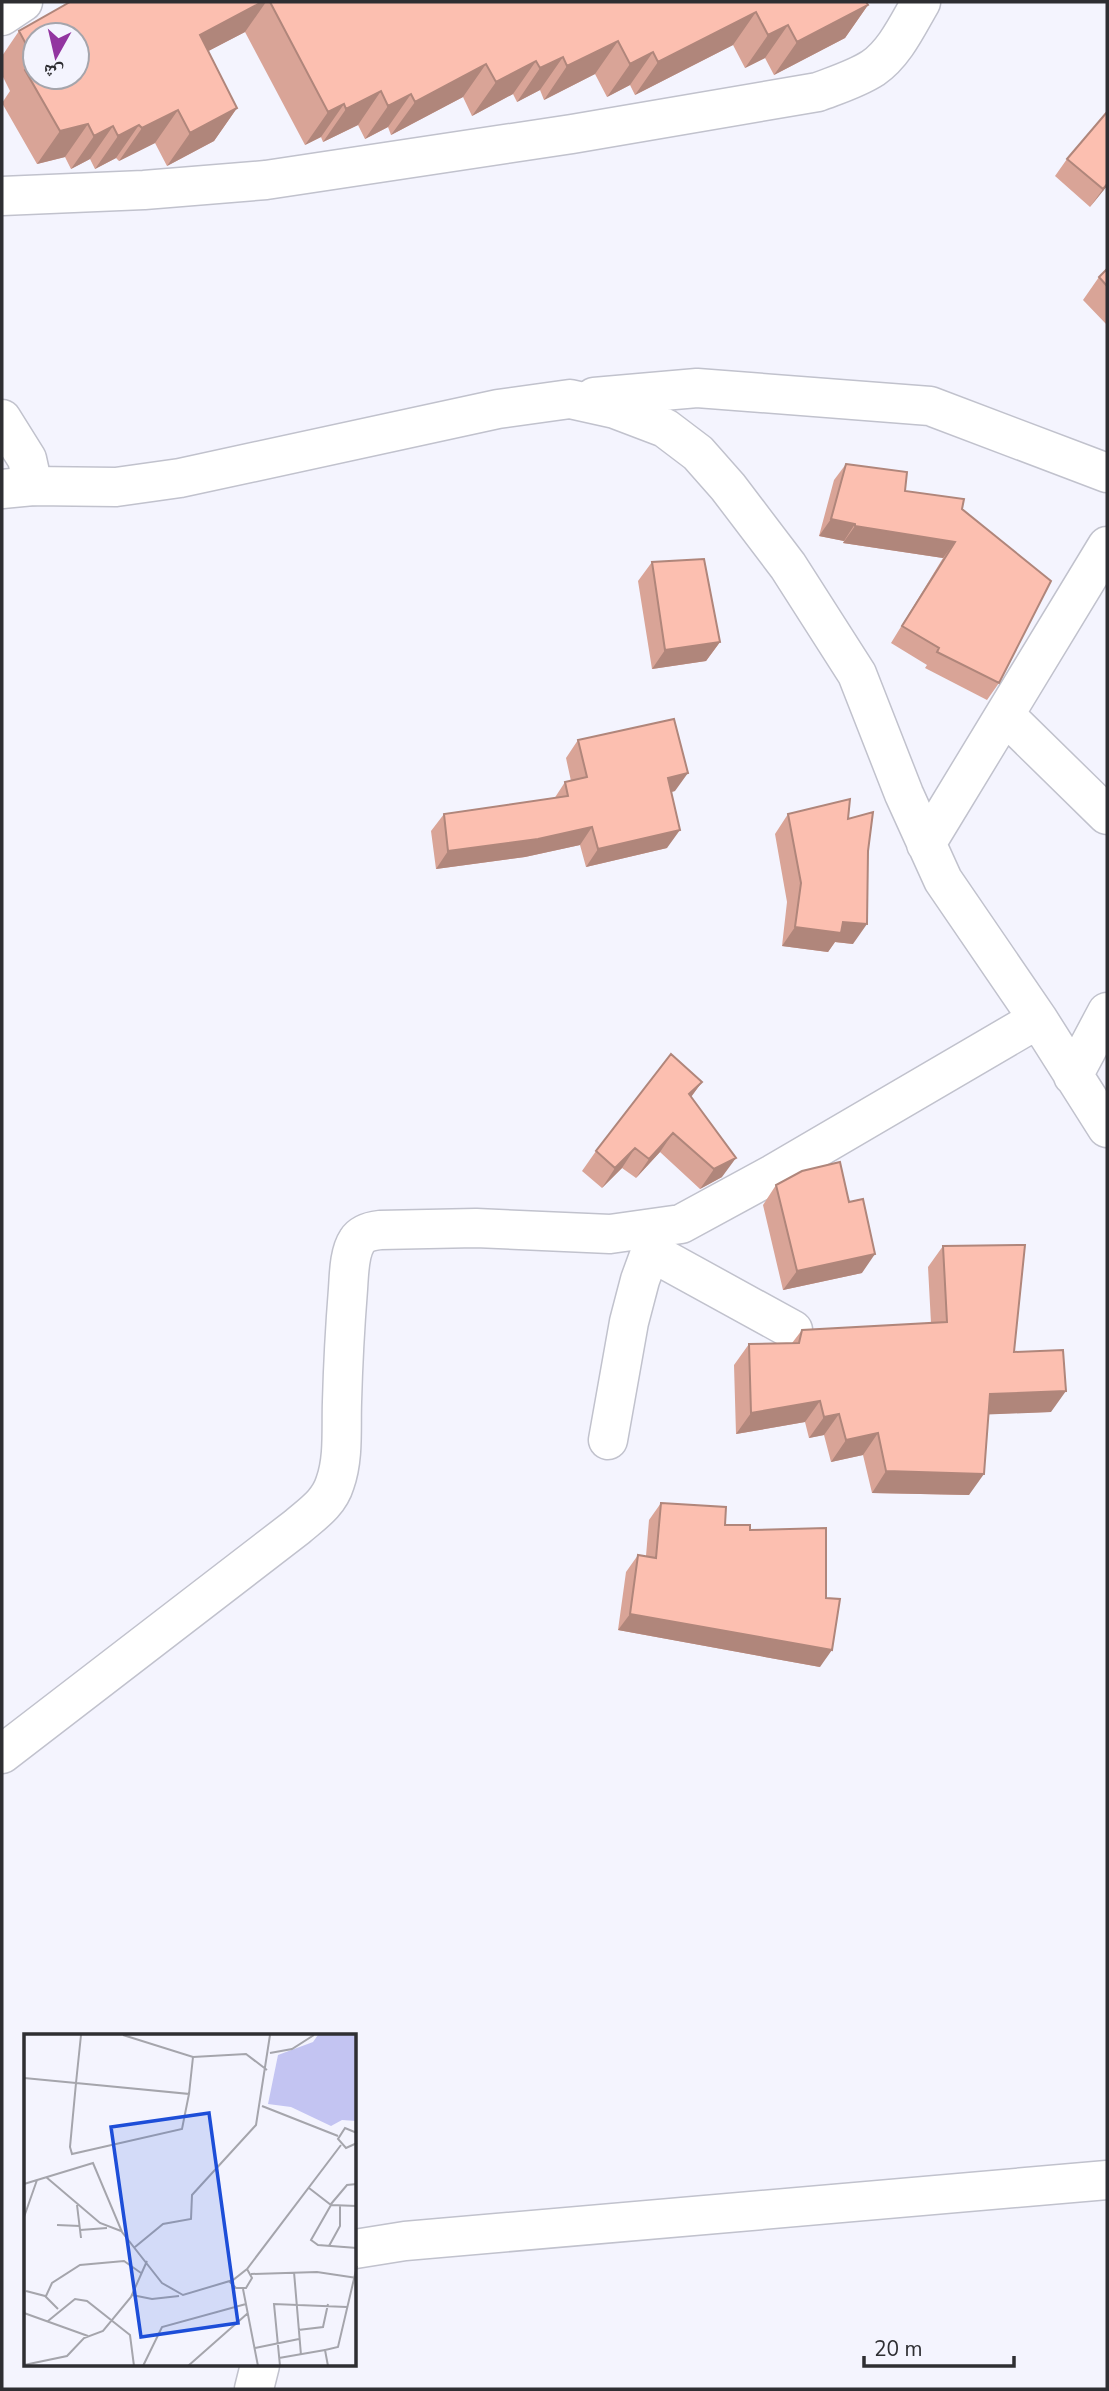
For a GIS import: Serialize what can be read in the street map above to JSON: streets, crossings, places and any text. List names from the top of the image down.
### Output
{
  "scale_bar": "20 m",
  "north": "bottom"
}
